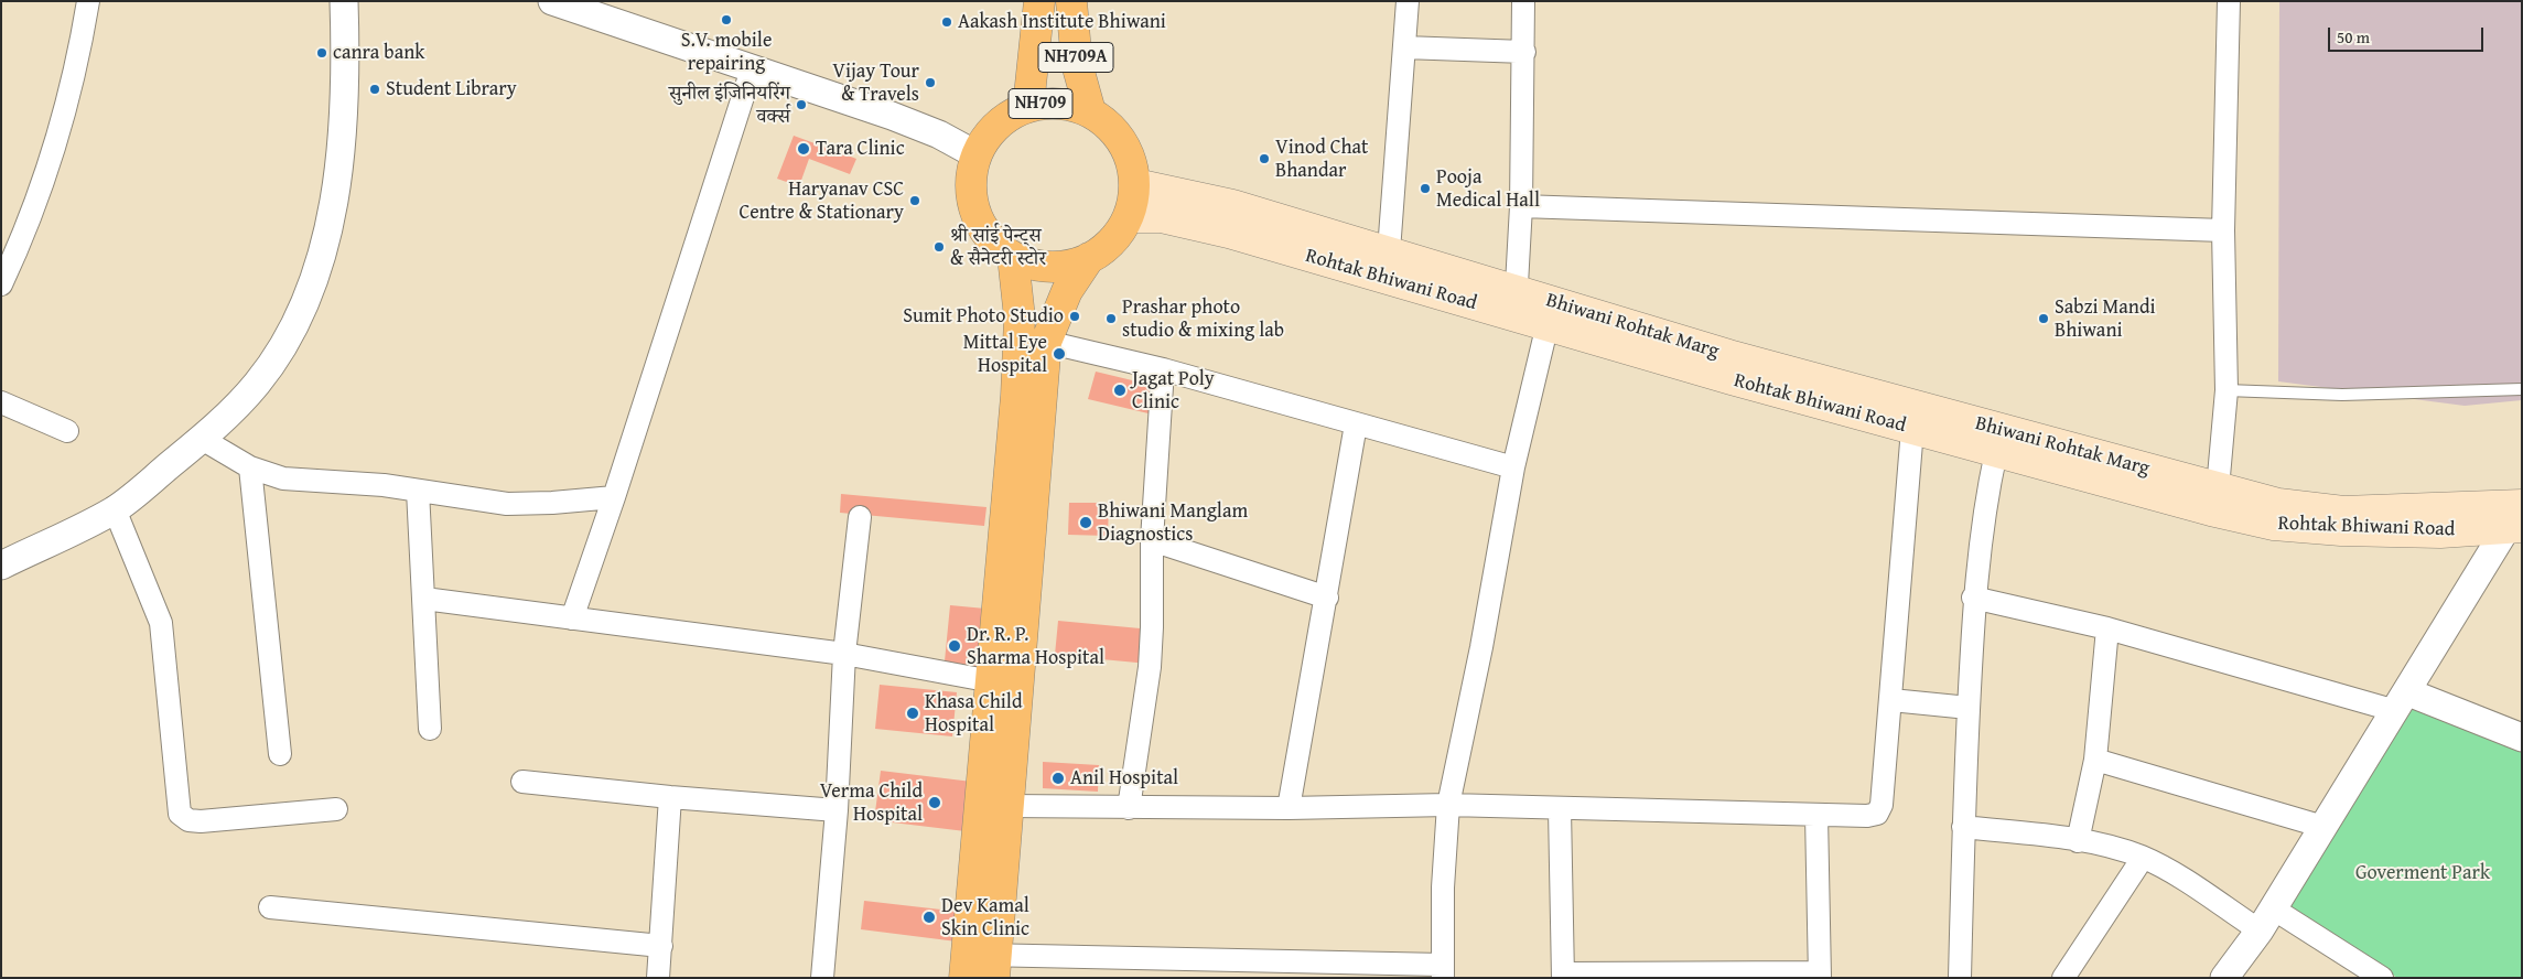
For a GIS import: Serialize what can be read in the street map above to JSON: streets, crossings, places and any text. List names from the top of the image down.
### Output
{
  "streets": {
    "main road": [
      "NH709A",
      "NH709",
      "Rohtak Bhiwani Road",
      "Bhiwani Rohtak Marg"
    ]
  },
  "crossings": [
    ["NH709A", "NH709"],
    ["NH709A", "Rohtak Bhiwani Road"],
    ["NH709A", "Bhiwani Rohtak Marg"],
    ["NH709", "Rohtak Bhiwani Road"],
    ["NH709", "Bhiwani Rohtak Marg"],
    ["Rohtak Bhiwani Road", "Bhiwani Rohtak Marg"]
  ],
  "parks": ["Goverment Park"],
  "places": [
    "S.V. mobile repairing",
    "Aakash Institute Bhiwani",
    "canra bank",
    "Vijay Tour & Travels",
    "Student Library",
    "सुनील इंजिनियरिंग वर्क्स",
    "Tara Clinic",
    "Vinod Chat Bhandar",
    "Pooja Medical Hall",
    "Haryanav CSC Centre & Stationary",
    "श्री सांई पेन्ट्स & सैनेटरी स्टोर",
    "Sumit Photo Studio",
    "Prashar photo studio & mixing lab",
    "Sabzi Mandi Bhiwani",
    "Mittal Eye Hospital",
    "Jagat Poly Clinic",
    "Bhiwani Manglam Diagnostics",
    "Dr. R. P. Sharma Hospital",
    "Khasa Child Hospital",
    "Anil Hospital",
    "Verma Child Hospital",
    "Dev Kamal Skin Clinic"
  ],
  "scale_bar": "50 m"
}
